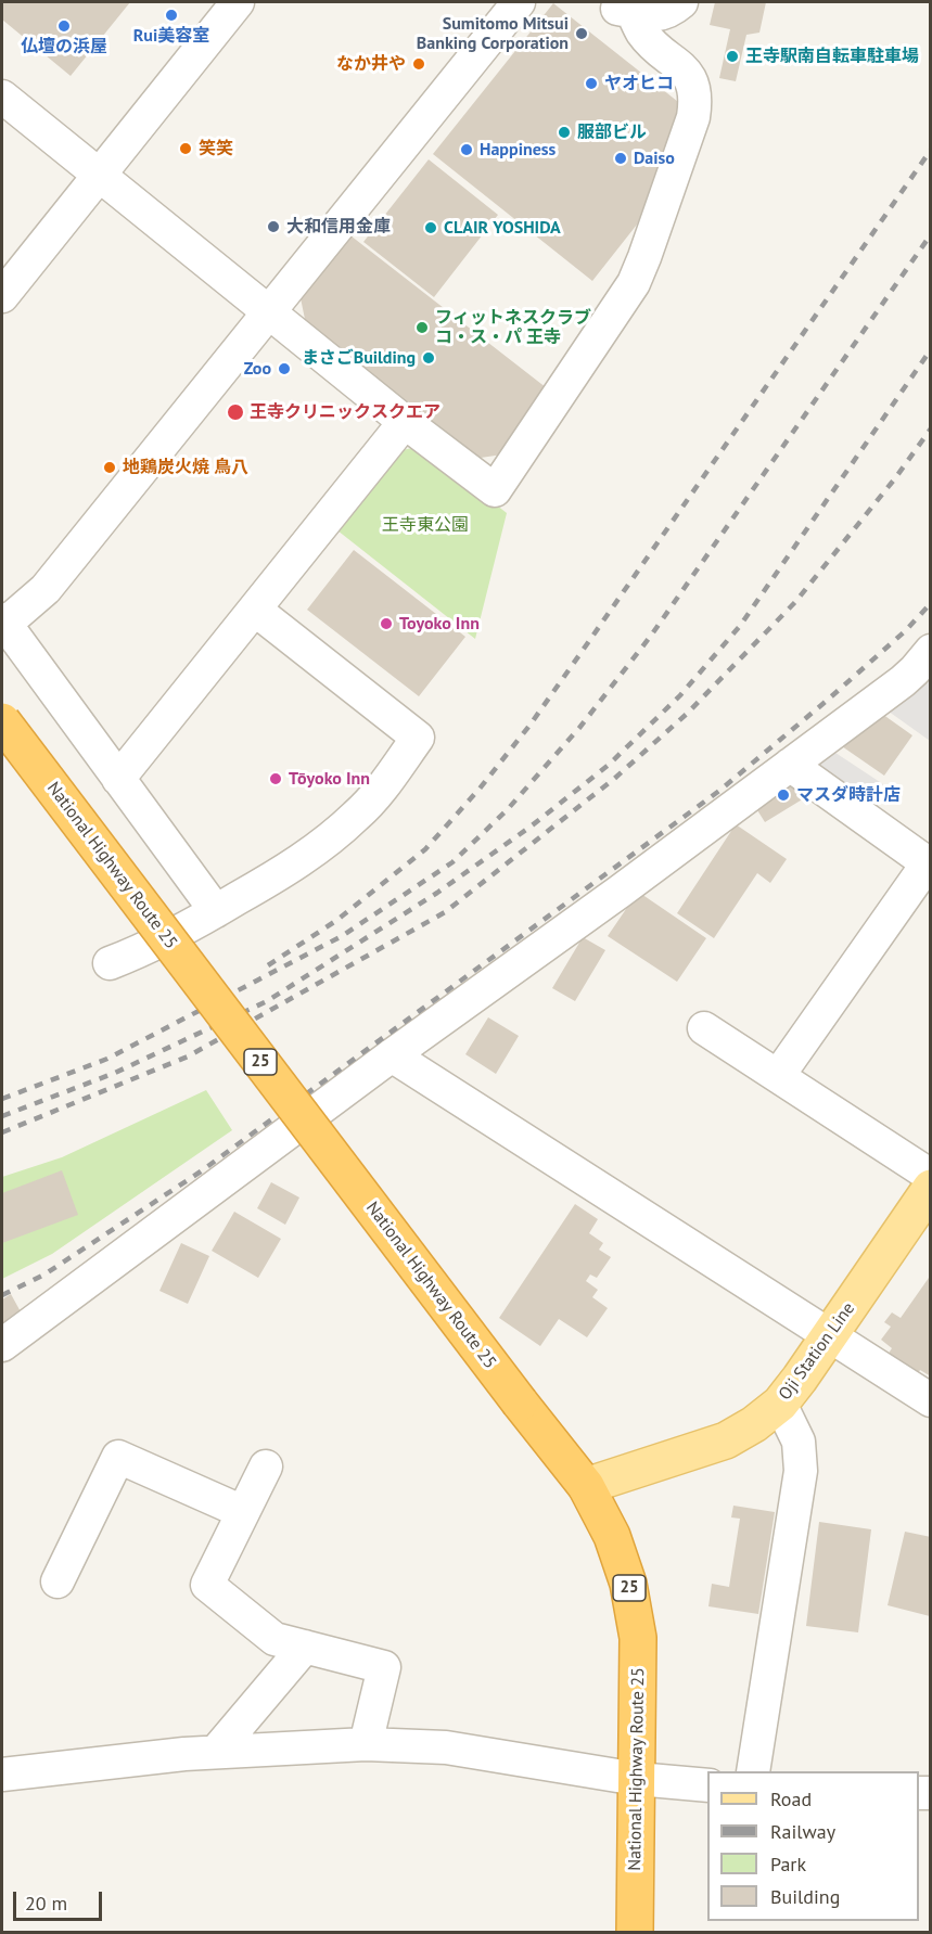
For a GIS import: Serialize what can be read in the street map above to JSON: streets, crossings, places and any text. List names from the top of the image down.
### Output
{
  "streets": {
    "highway": ["National Highway Route 25", "25"],
    "main road": ["Oji Station Line"]
  },
  "crossings": [
    ["National Highway Route 25", "Oji Station Line"]
  ],
  "parks": ["王寺東公園"],
  "places": [
    "Rui美容室",
    "仏壇の浜屋",
    "Sumitomo Mitsui Banking Corporation",
    "王寺駅南自転車駐車場",
    "なか井や",
    "ヤオヒコ",
    "服部ビル",
    "笑笑",
    "Happiness",
    "Daiso",
    "大和信用金庫",
    "CLAIR YOSHIDA",
    "フィットネスクラブ コ・ス・パ 王寺",
    "まさごBuilding",
    "Zoo",
    "王寺クリニックスクエア",
    "地鶏炭火焼 鳥八",
    "Toyoko Inn",
    "Tōyoko Inn",
    "マスダ時計店"
  ],
  "legend": [
    "Road",
    "Railway",
    "Park",
    "Building"
  ],
  "scale_bar": "20 m"
}
